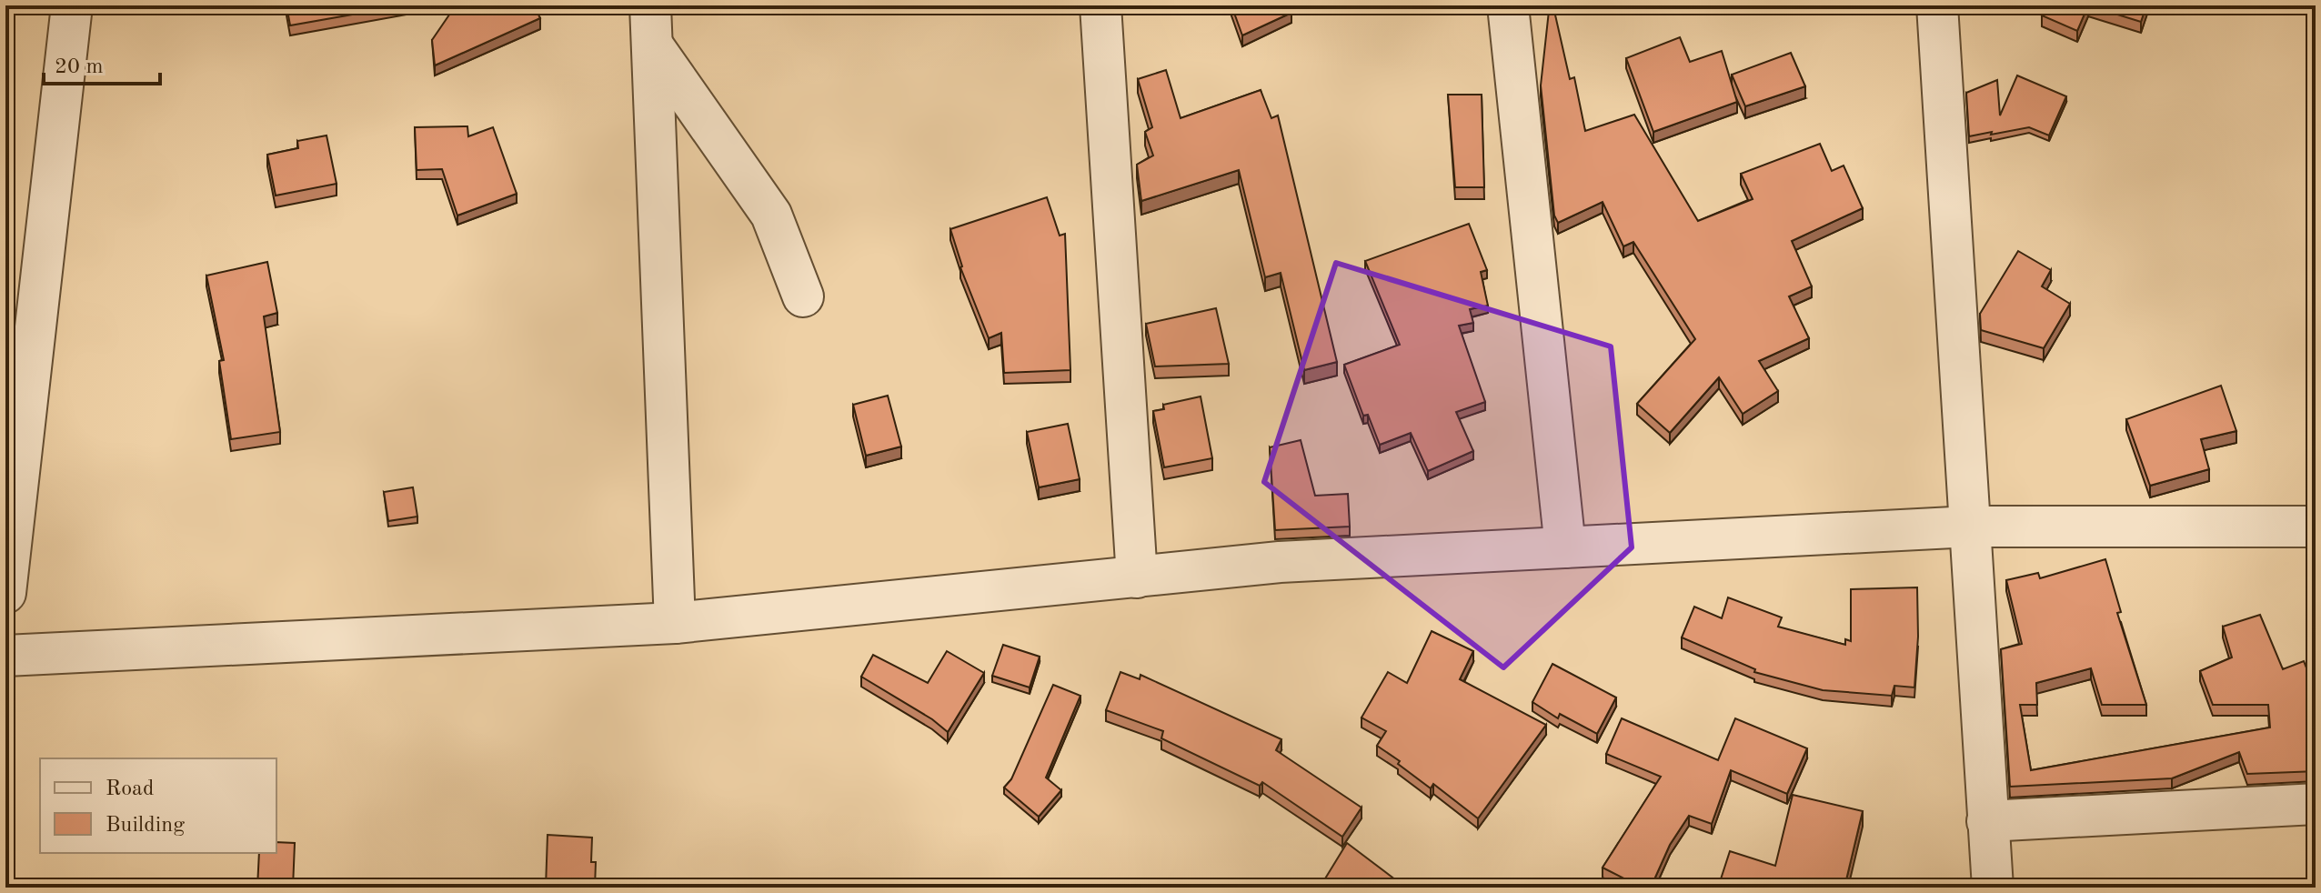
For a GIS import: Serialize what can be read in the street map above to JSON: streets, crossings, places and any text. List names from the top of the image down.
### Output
{
  "legend": ["Road", "Building"],
  "scale_bar": "20 m"
}
